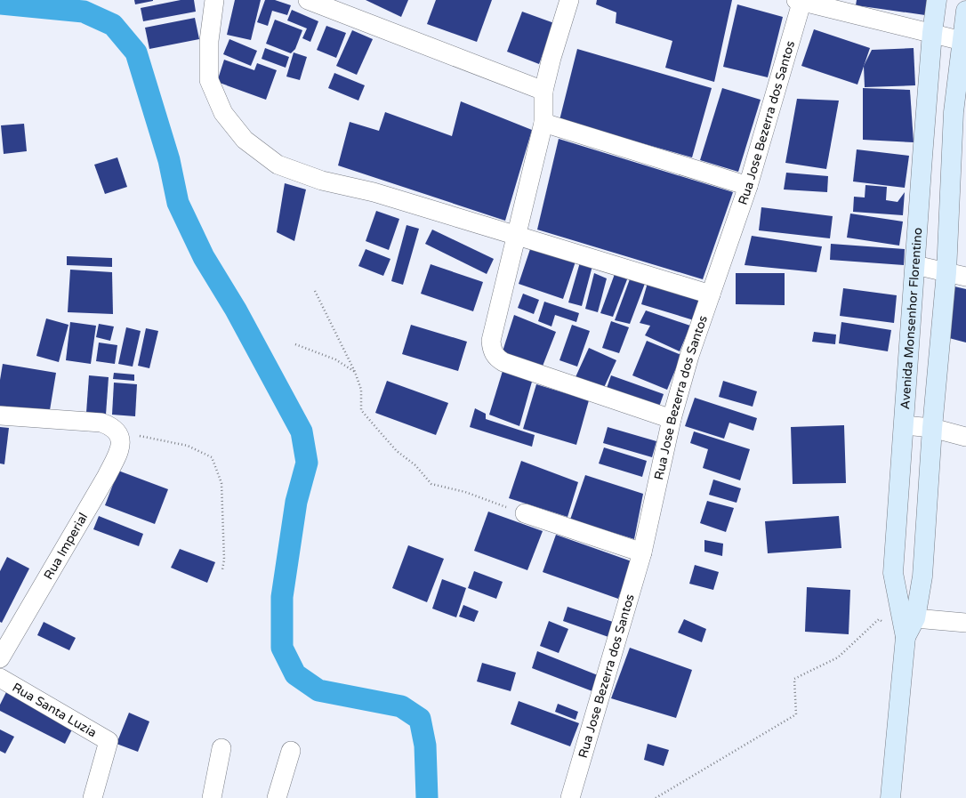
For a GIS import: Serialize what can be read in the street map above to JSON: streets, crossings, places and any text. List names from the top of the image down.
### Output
{
  "streets": {
    "main road": ["Avenida Monsenhor Florentino"],
    "street": ["Rua Jose Bezerra dos Santos", "Rua Imperial", "Rua Santa Luzia"]
  }
}
